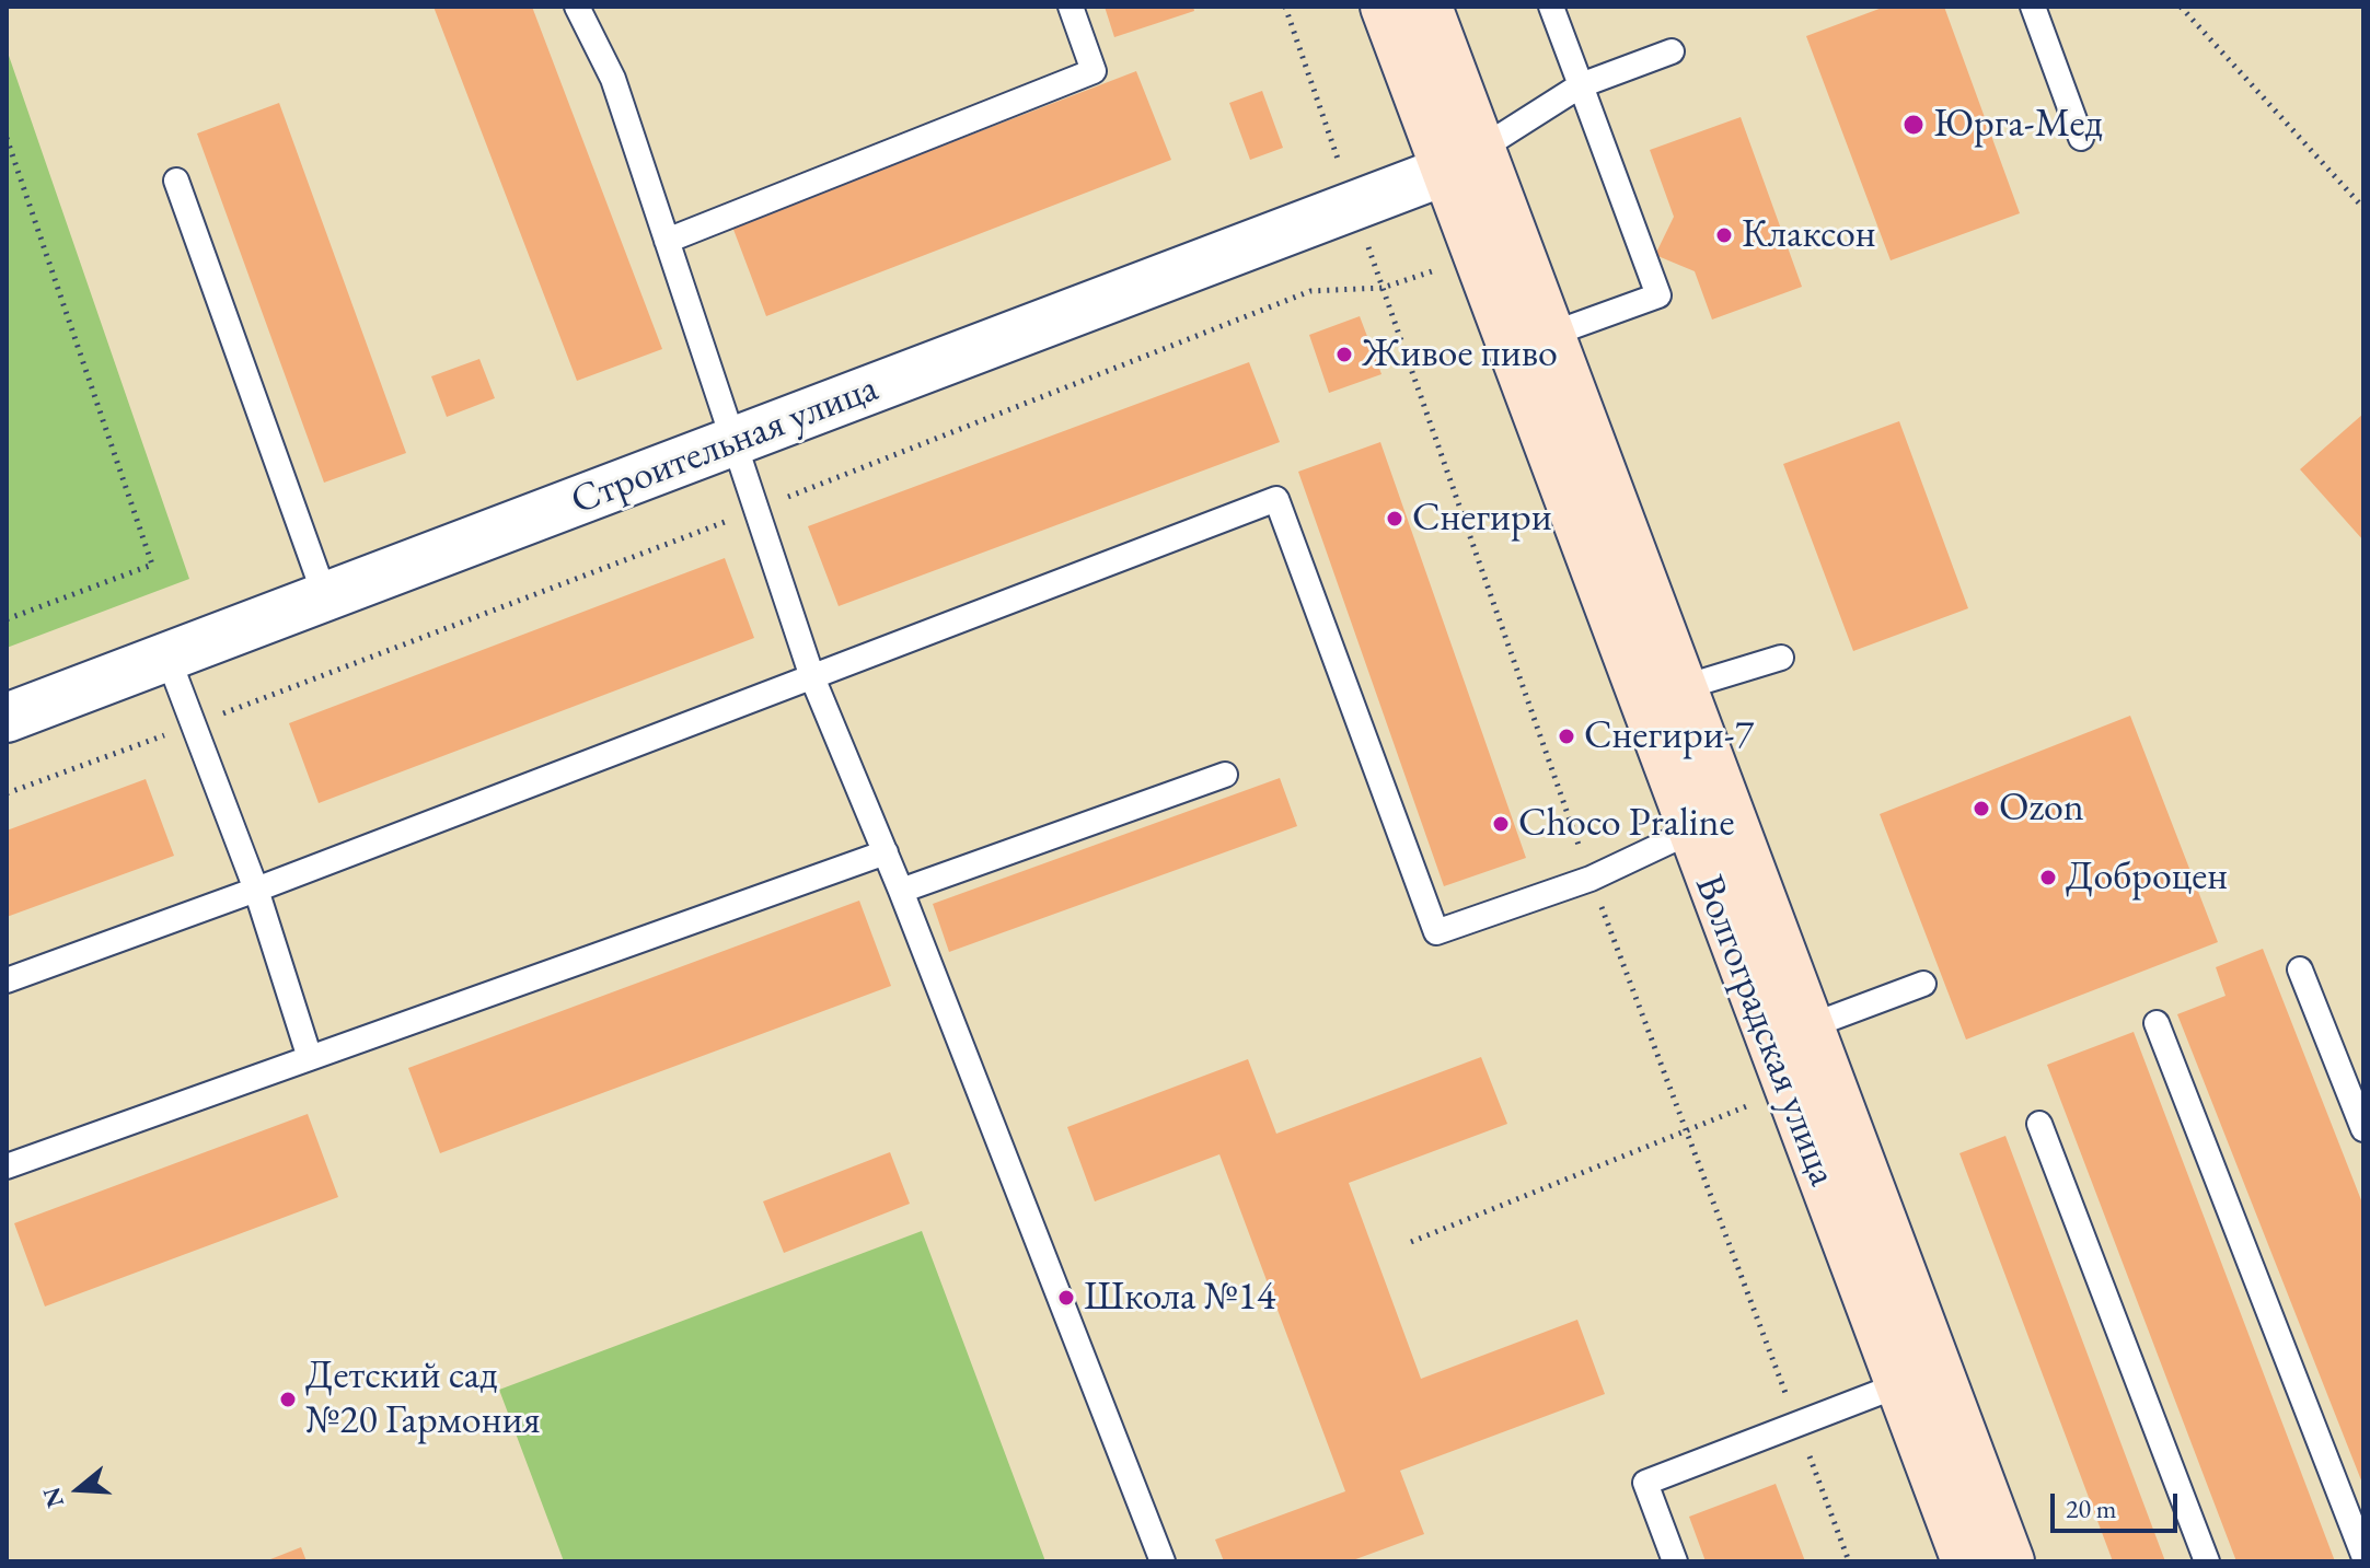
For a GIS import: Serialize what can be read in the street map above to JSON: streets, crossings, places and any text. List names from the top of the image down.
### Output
{
  "streets": {
    "main road": ["Волгоградская улица"],
    "street": ["Строительная улица"]
  },
  "crossings": [
    ["Строительная улица", "Волгоградская улица"]
  ],
  "places": [
    "Юрга-Мед",
    "Клаксон",
    "Живое пиво",
    "Снегири",
    "Снегири-7",
    "Ozon",
    "Choco Praline",
    "Доброцен",
    "Школа №14",
    "Детский сад №20 Гармония"
  ],
  "scale_bar": "20 m",
  "north": "left"
}
